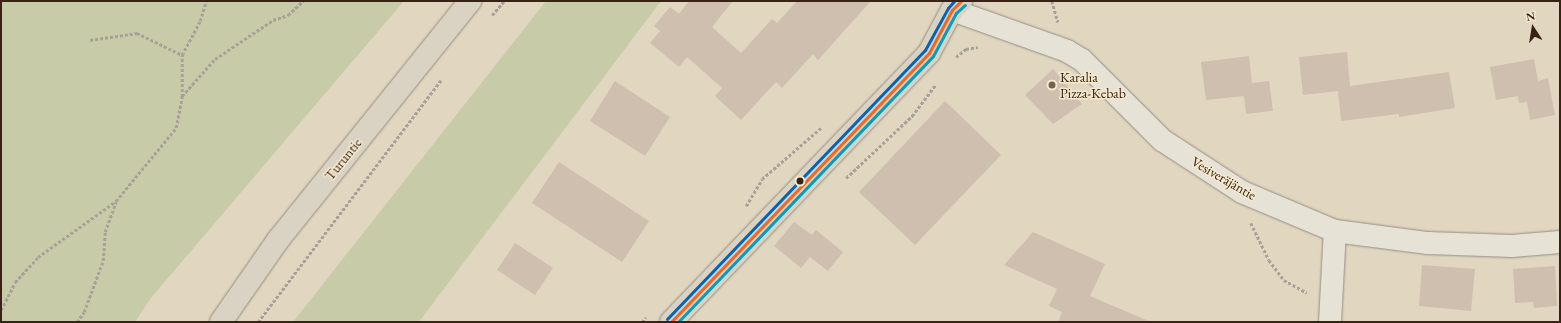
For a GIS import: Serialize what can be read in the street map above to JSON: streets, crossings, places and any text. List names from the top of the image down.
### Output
{
  "streets": {
    "main road": ["Turuntie"],
    "street": ["Vesiveräjäntie"]
  },
  "places": ["Karalia Pizza-Kebab"],
  "north": "top"
}
